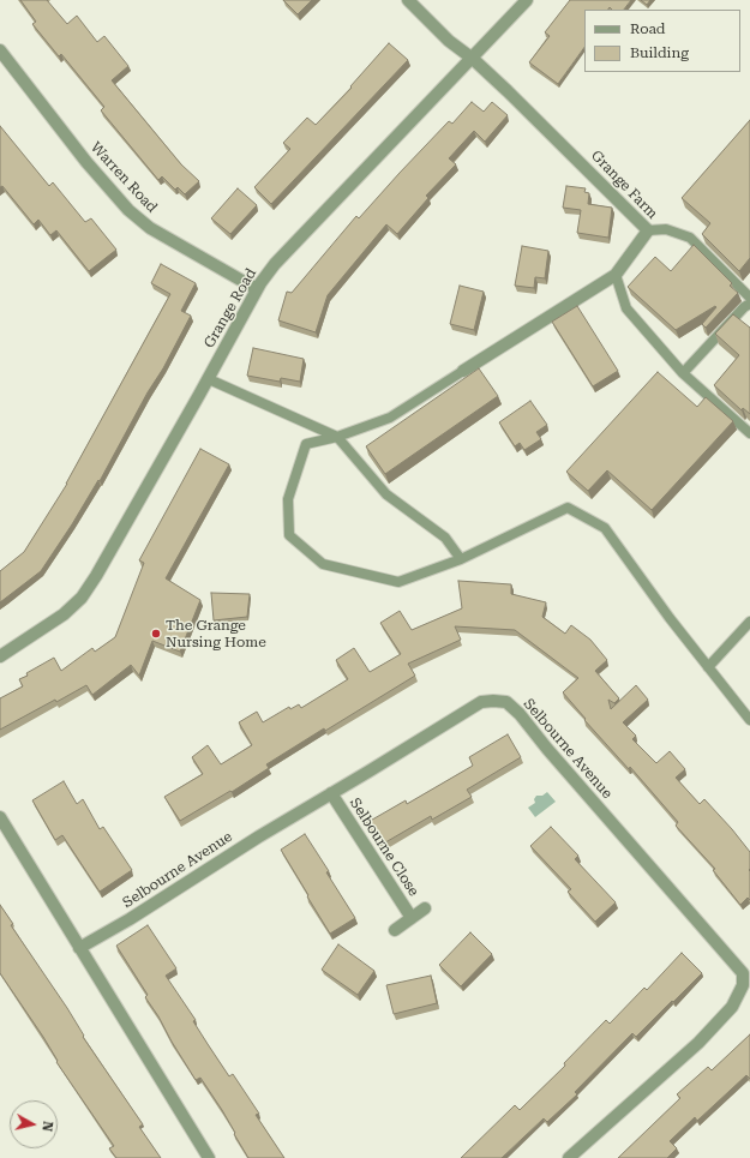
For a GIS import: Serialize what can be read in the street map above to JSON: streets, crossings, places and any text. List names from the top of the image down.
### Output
{
  "streets": {
    "street": [
      "Warren Road",
      "Grange Farm",
      "Grange Road",
      "Selbourne Avenue",
      "Selbourne Close"
    ]
  },
  "crossings": [
    ["Warren Road", "Grange Road"],
    ["Grange Farm", "Grange Road"],
    ["Selbourne Avenue", "Selbourne Close"]
  ],
  "places": ["The Grange Nursing Home"],
  "legend": ["Road", "Building"],
  "north": "right"
}
